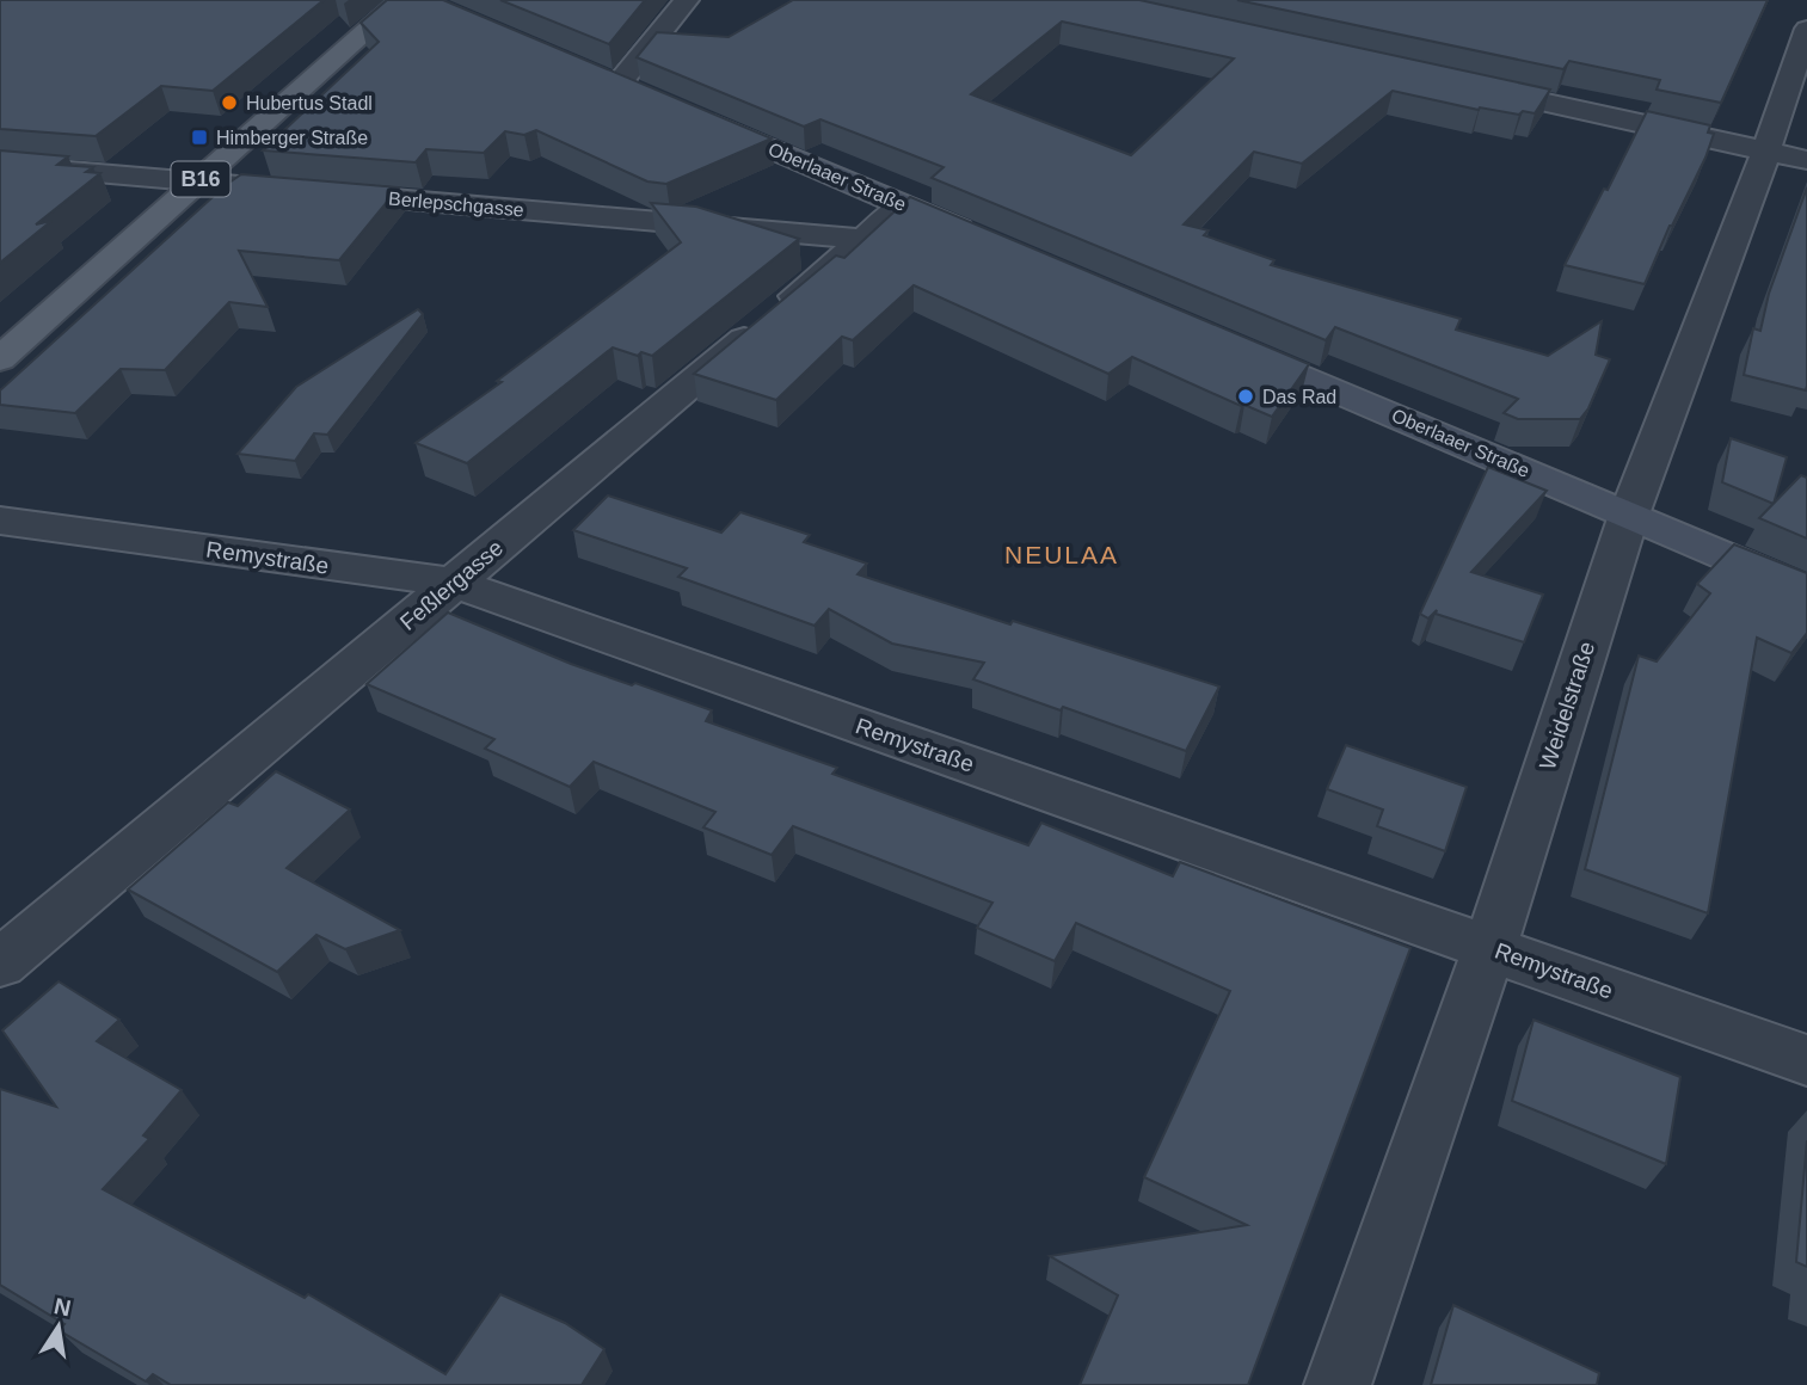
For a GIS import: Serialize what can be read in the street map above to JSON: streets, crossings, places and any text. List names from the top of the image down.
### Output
{
  "streets": {
    "main road": ["Oberlaaer Straße", "B16"],
    "street": [
      "Berlepschgasse",
      "Remystraße",
      "Feßlergasse",
      "Weidelstraße"
    ]
  },
  "crossings": [
    ["Oberlaaer Straße", "Feßlergasse"],
    ["Oberlaaer Straße", "Weidelstraße"],
    ["B16", "Berlepschgasse"],
    ["Berlepschgasse", "Feßlergasse"],
    ["Remystraße", "Feßlergasse"],
    ["Remystraße", "Weidelstraße"]
  ],
  "districts": ["NEULAA"],
  "places": {
    "other": ["Hubertus Stadl", "Das Rad"],
    "transit": ["Himberger Straße"]
  },
  "north": "top"
}
